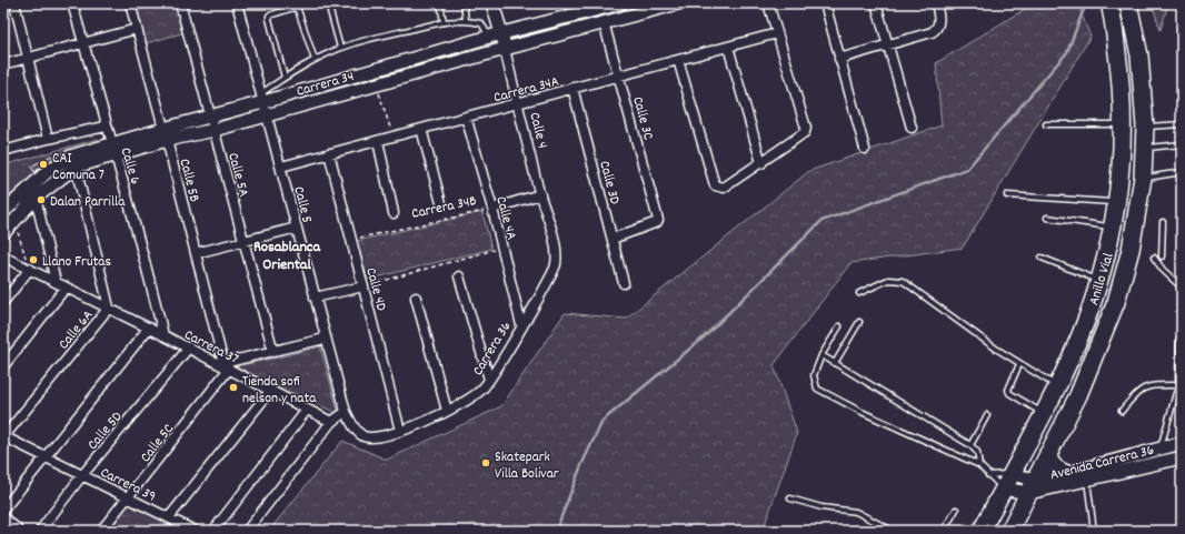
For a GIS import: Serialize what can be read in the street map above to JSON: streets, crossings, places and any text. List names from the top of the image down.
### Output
{
  "streets": {
    "highway": ["Anillo Vial"],
    "street": [
      "Carrera 34",
      "Carrera 34A",
      "Calle 3C",
      "Calle 4",
      "Calle 6",
      "Calle 5A",
      "Calle 5B",
      "Calle 3D",
      "Calle 5",
      "Carrera 34B",
      "Calle 4A",
      "Calle 4D",
      "Calle 6A",
      "Carrera 37",
      "Carrera 36",
      "Calle 5D",
      "Calle 5C",
      "Avenida Carrera 36",
      "Carrera 39"
    ]
  },
  "crossings": [
    ["Carrera 34", "Calle 3C"],
    ["Carrera 34", "Calle 4"],
    ["Carrera 34", "Calle 6"],
    ["Carrera 34", "Calle 5A"],
    ["Carrera 34", "Calle 5B"],
    ["Carrera 34", "Calle 5"],
    ["Carrera 34", "Calle 6A"],
    ["Carrera 34A", "Calle 3C"],
    ["Carrera 34A", "Calle 4"],
    ["Carrera 34A", "Calle 3D"],
    ["Carrera 34A", "Calle 5"],
    ["Carrera 34A", "Calle 4A"],
    ["Carrera 34A", "Calle 4D"],
    ["Calle 3C", "Calle 3D"],
    ["Calle 4", "Carrera 34B"],
    ["Calle 4", "Carrera 36"],
    ["Calle 6", "Carrera 37"],
    ["Calle 5B", "Carrera 37"],
    ["Calle 5B", "Calle 5C"],
    ["Carrera 34B", "Calle 4A"],
    ["Carrera 34B", "Calle 4D"],
    ["Calle 4A", "Carrera 36"],
    ["Anillo Vial", "Avenida Carrera 36"],
    ["Calle 4D", "Carrera 36"],
    ["Calle 6A", "Carrera 37"],
    ["Calle 6A", "Carrera 39"],
    ["Carrera 37", "Calle 5D"],
    ["Carrera 37", "Calle 5C"],
    ["Calle 5D", "Carrera 39"],
    ["Calle 5C", "Carrera 39"]
  ],
  "districts": ["Rosablanca Oriental"],
  "places": [
    "CAI Comuna 7",
    "Dalan Parrilla",
    "Llano Frutas",
    "Tienda sofi nelson y nata",
    "Skatepark Villa Bolivar"
  ]
}
